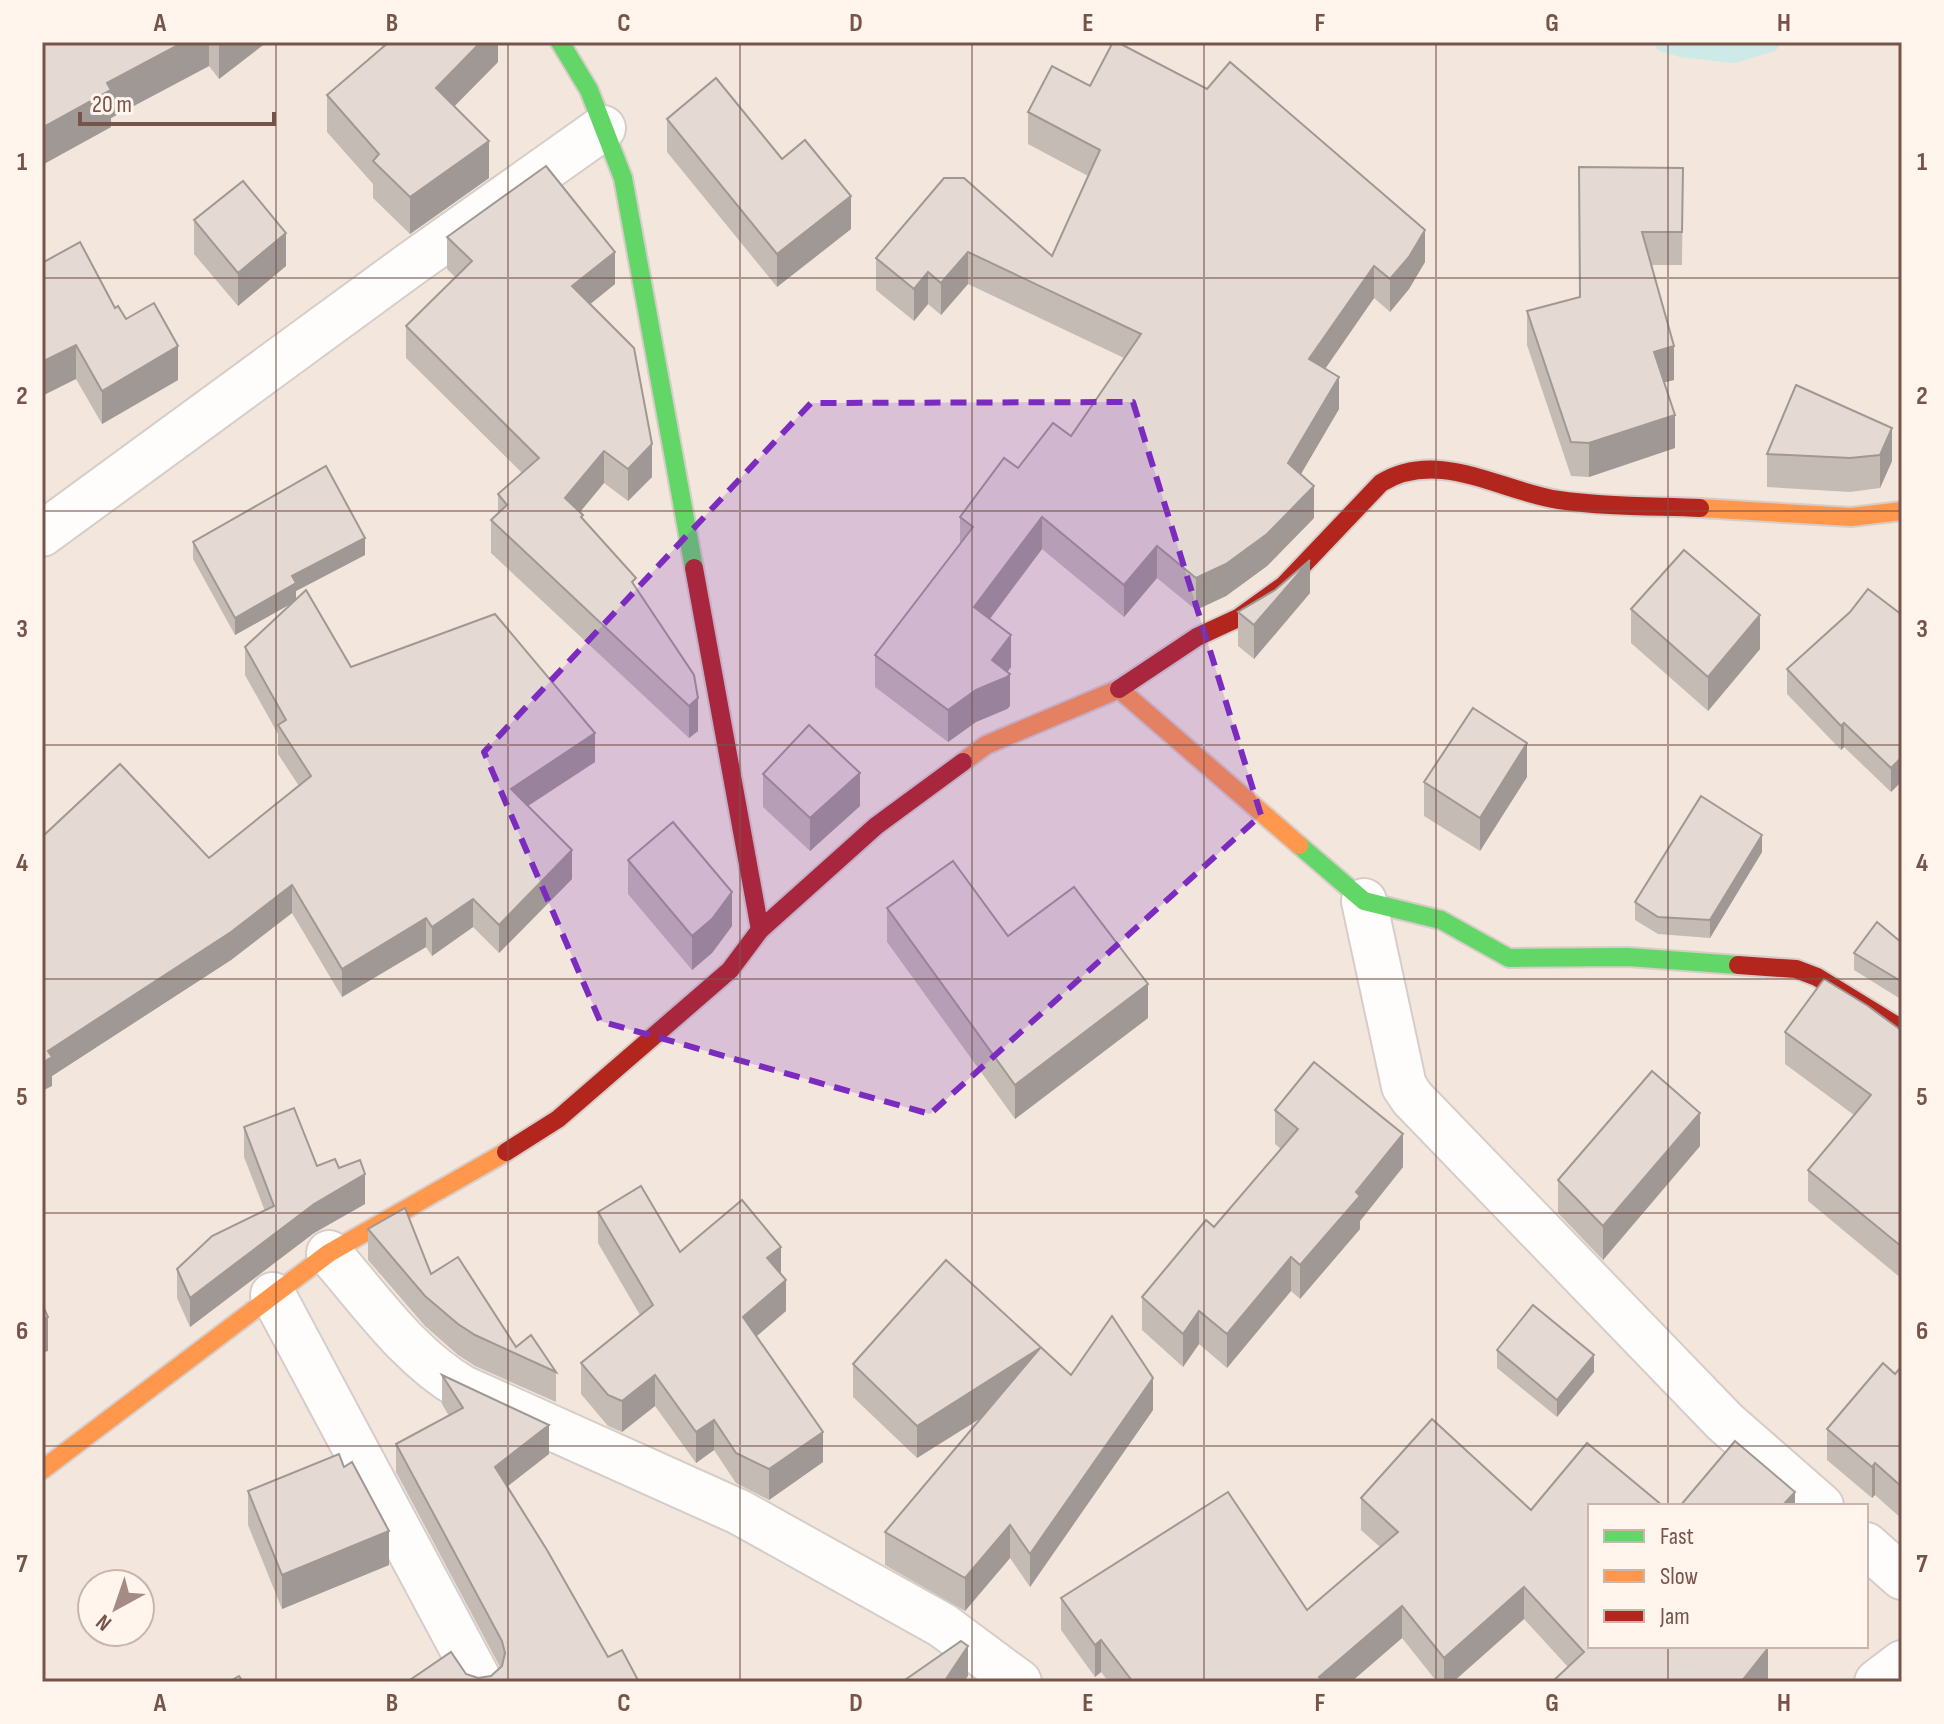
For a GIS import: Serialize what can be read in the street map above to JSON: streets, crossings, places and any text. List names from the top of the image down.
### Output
{
  "legend": ["Fast", "Slow", "Jam"],
  "scale_bar": "20 m",
  "north": "bottom left",
  "grid": {
    "columns": [
      "A",
      "B",
      "C",
      "D",
      "E",
      "F",
      "G",
      "H"
    ],
    "rows": [
      "1",
      "2",
      "3",
      "4",
      "5",
      "6",
      "7"
    ]
  }
}
